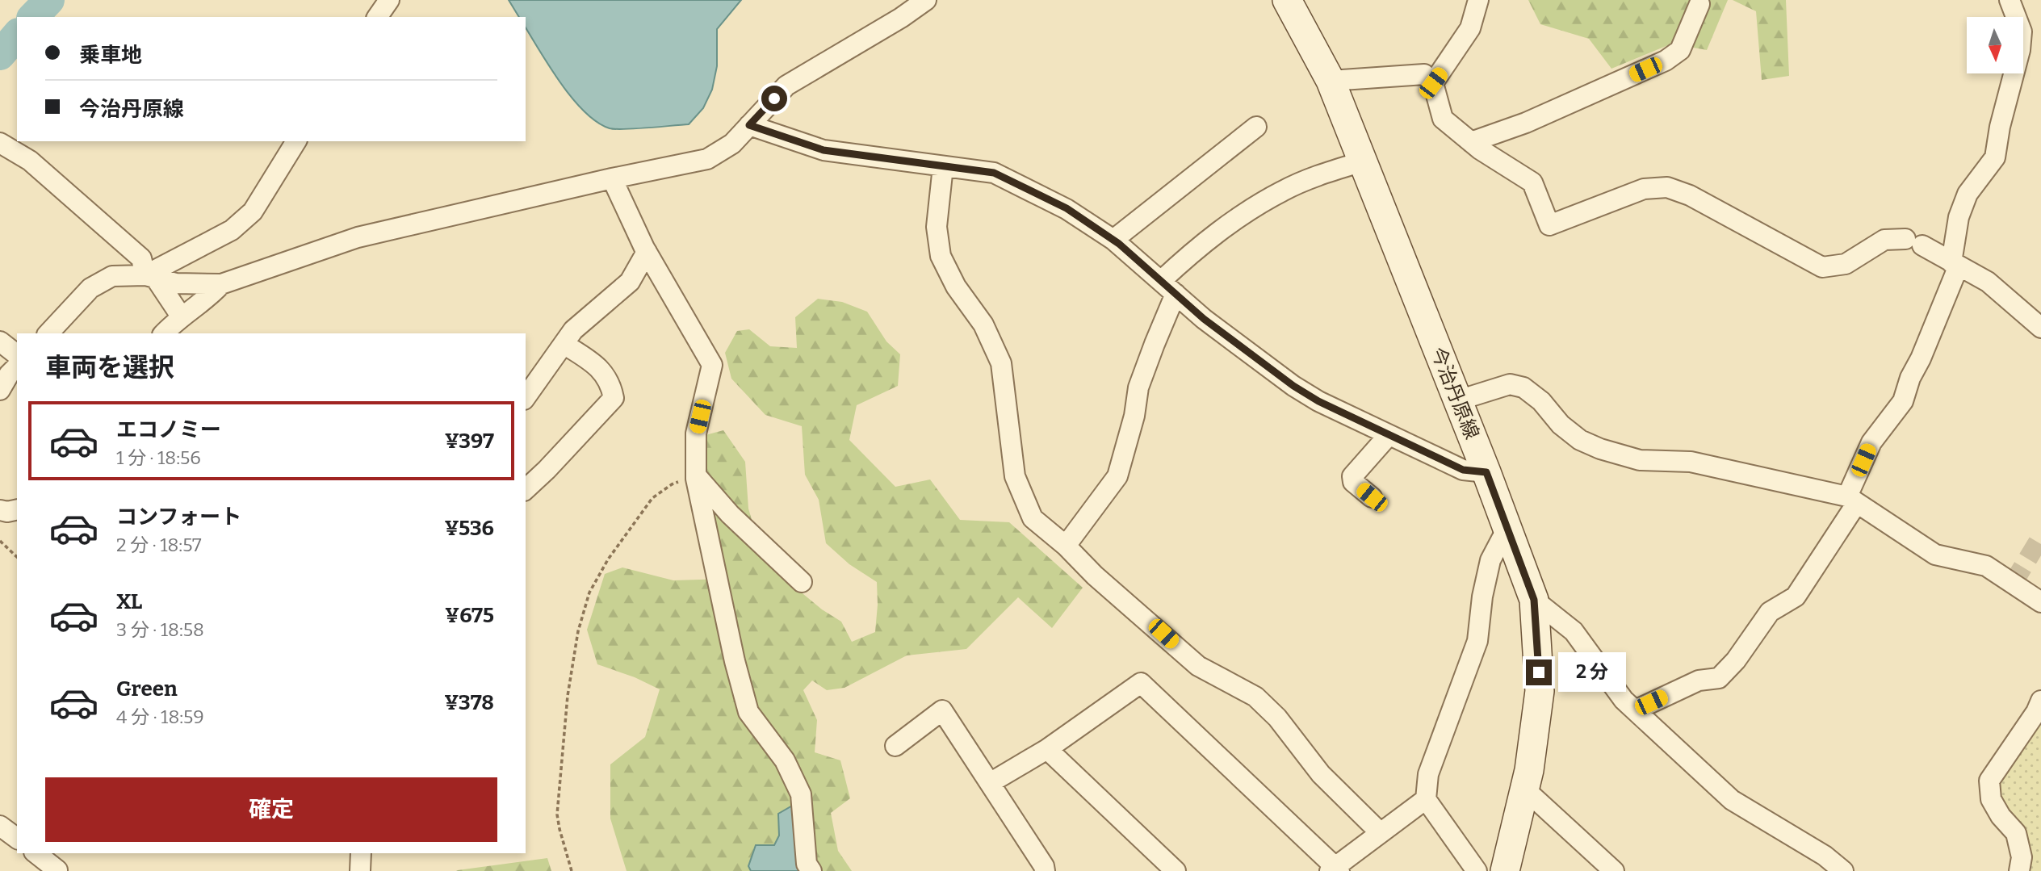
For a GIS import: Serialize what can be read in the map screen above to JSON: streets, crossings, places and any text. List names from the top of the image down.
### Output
{
  "streets": {
    "main road": ["今治丹原線"]
  },
  "north": "bottom",
  "page": {
    "banner": ["乗車地", "今治丹原線"],
    "heading": "車両を選択",
    "list": [
      {
        "name": "エコノミー",
        "note": "1 分 · 18:56",
        "value": "¥397"
      },
      {
        "name": "コンフォート",
        "note": "2 分 · 18:57",
        "value": "¥536"
      },
      {
        "name": "XL",
        "note": "3 分 · 18:58",
        "value": "¥675"
      },
      {
        "name": "Green",
        "note": "4 分 · 18:59",
        "value": "¥378"
      }
    ],
    "bubble": "2 分",
    "buttons": "確定"
  }
}
